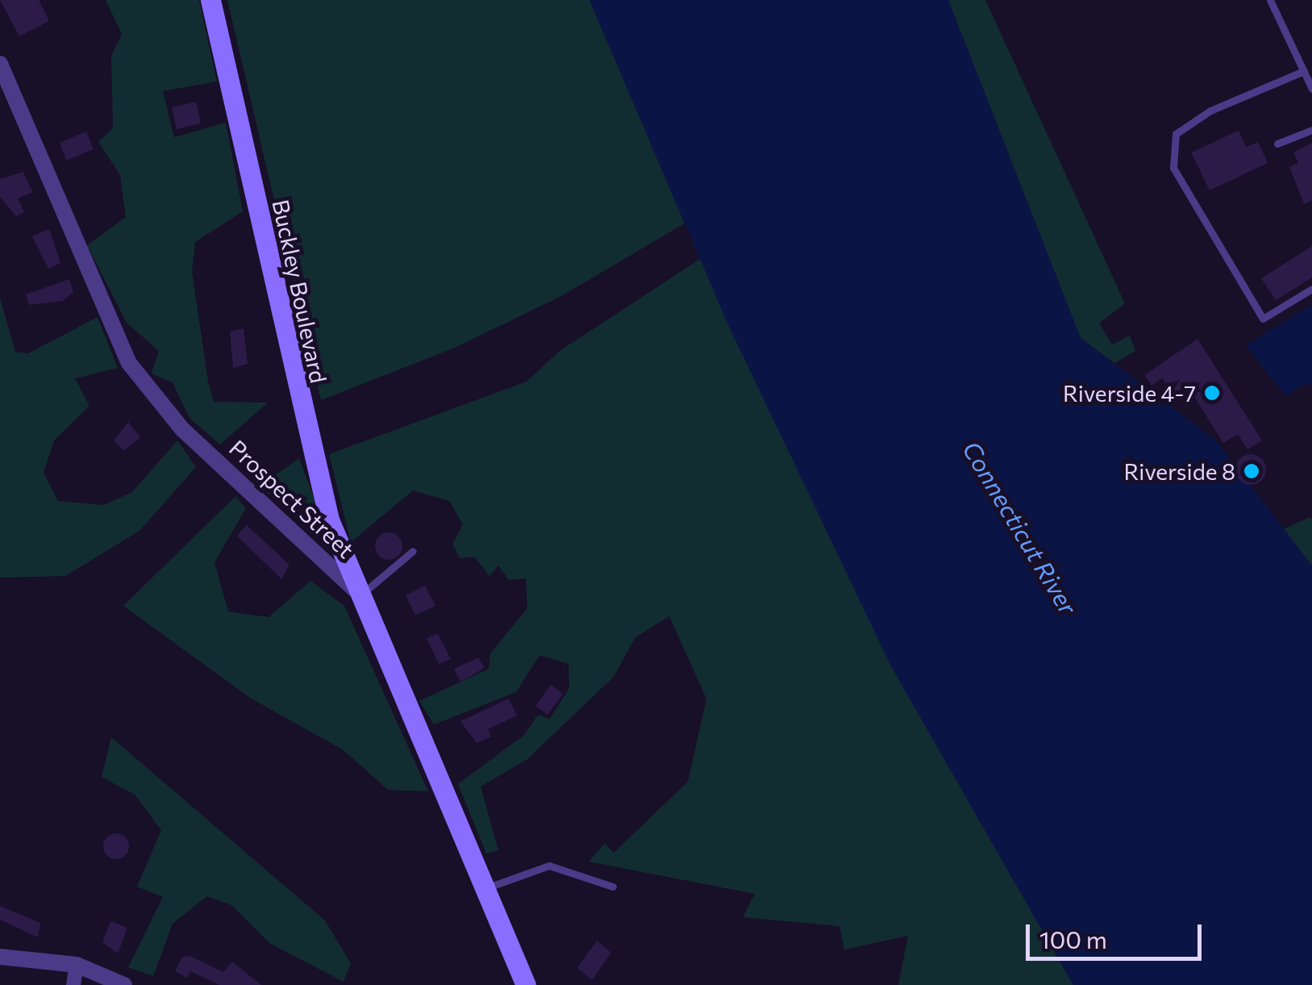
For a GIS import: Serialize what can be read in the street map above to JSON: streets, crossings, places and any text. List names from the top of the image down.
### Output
{
  "streets": {
    "main road": ["Buckley Boulevard", "Prospect Street"]
  },
  "crossings": [
    ["Buckley Boulevard", "Prospect Street"]
  ],
  "water": ["Connecticut River"],
  "places": ["Riverside 4-7", "Riverside 8"],
  "scale_bar": "100 m"
}
